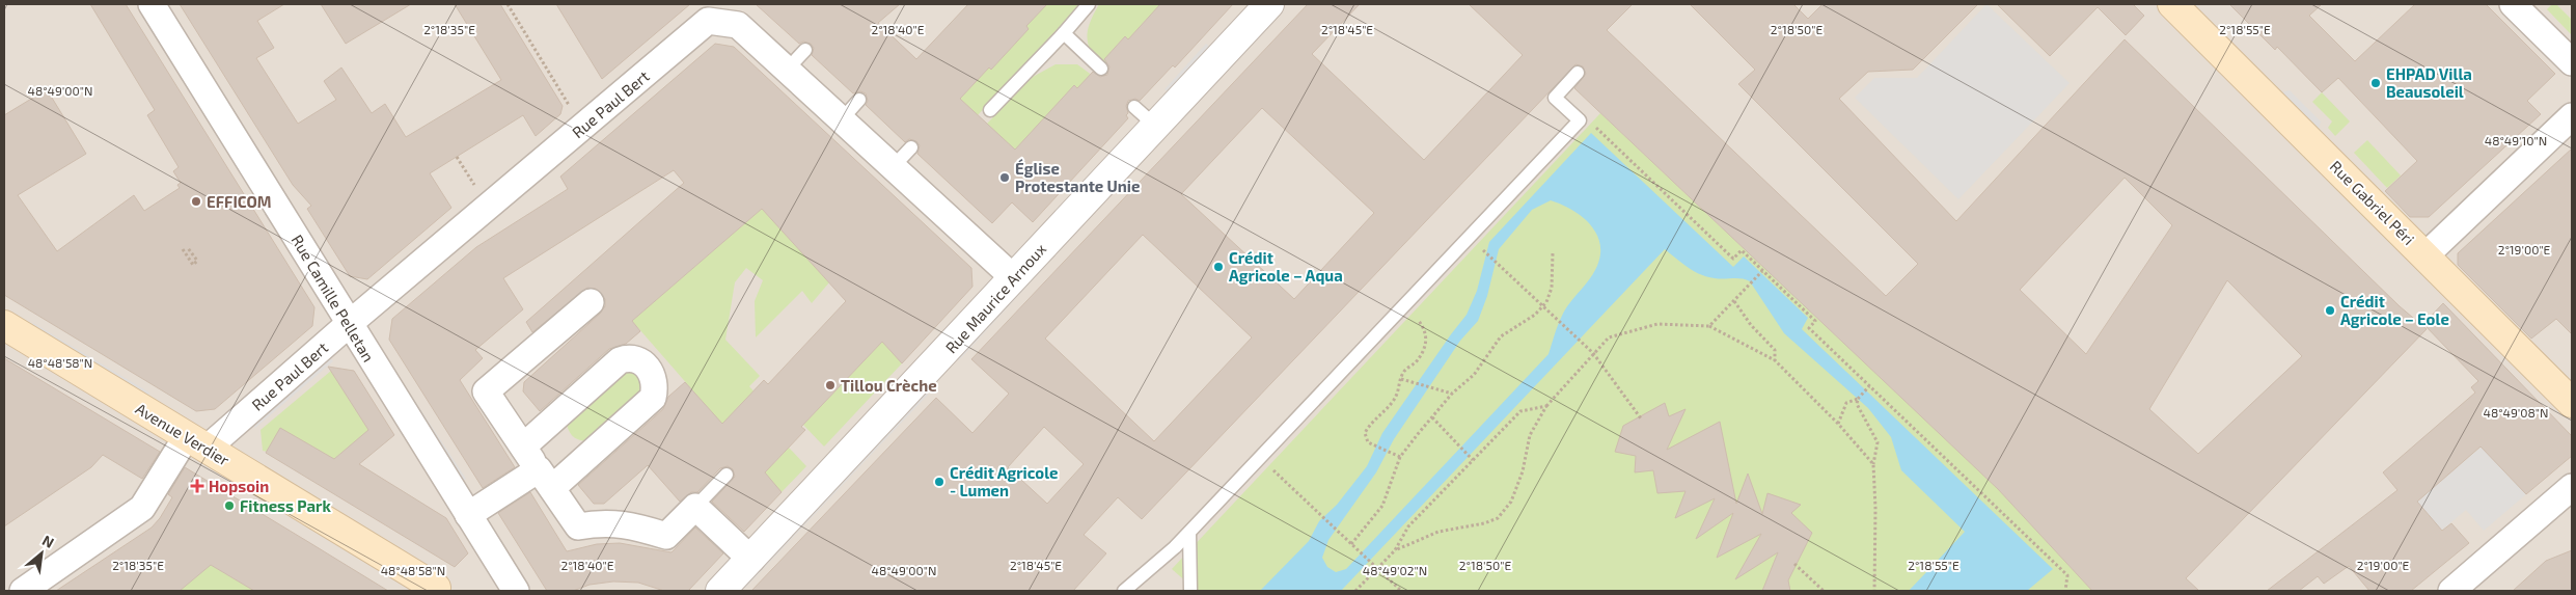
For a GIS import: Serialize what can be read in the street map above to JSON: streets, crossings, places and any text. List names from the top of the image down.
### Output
{
  "streets": {
    "main road": ["Rue Gabriel Péri", "Avenue Verdier"],
    "street": ["Rue Paul Bert", "Rue Camille Pelletan", "Rue Maurice Arnoux"]
  },
  "crossings": [
    ["Rue Paul Bert", "Rue Camille Pelletan"],
    ["Rue Paul Bert", "Rue Maurice Arnoux"],
    ["Rue Paul Bert", "Avenue Verdier"]
  ],
  "places": {
    "other": [
      "EHPAD Villa Beausoleil",
      "Église Protestante Unie",
      "EFFICOM",
      "Crédit Agricole − Aqua",
      "Crédit Agricole − Eole",
      "Tillou Crèche",
      "Crédit Agricole - Lumen",
      "Fitness Park"
    ],
    "health": ["Hopsoin"]
  },
  "north": "top right",
  "coordinates": [
    "2°18'35\"E",
    "2°18'40\"E",
    "2°18'45\"E",
    "2°18'50\"E",
    "2°18'55\"E",
    "48°49'00\"N",
    "48°49'10\"N",
    "2°19'00\"E",
    "48°48'58\"N",
    "48°49'08\"N",
    "48°49'02\"N"
  ]
}
